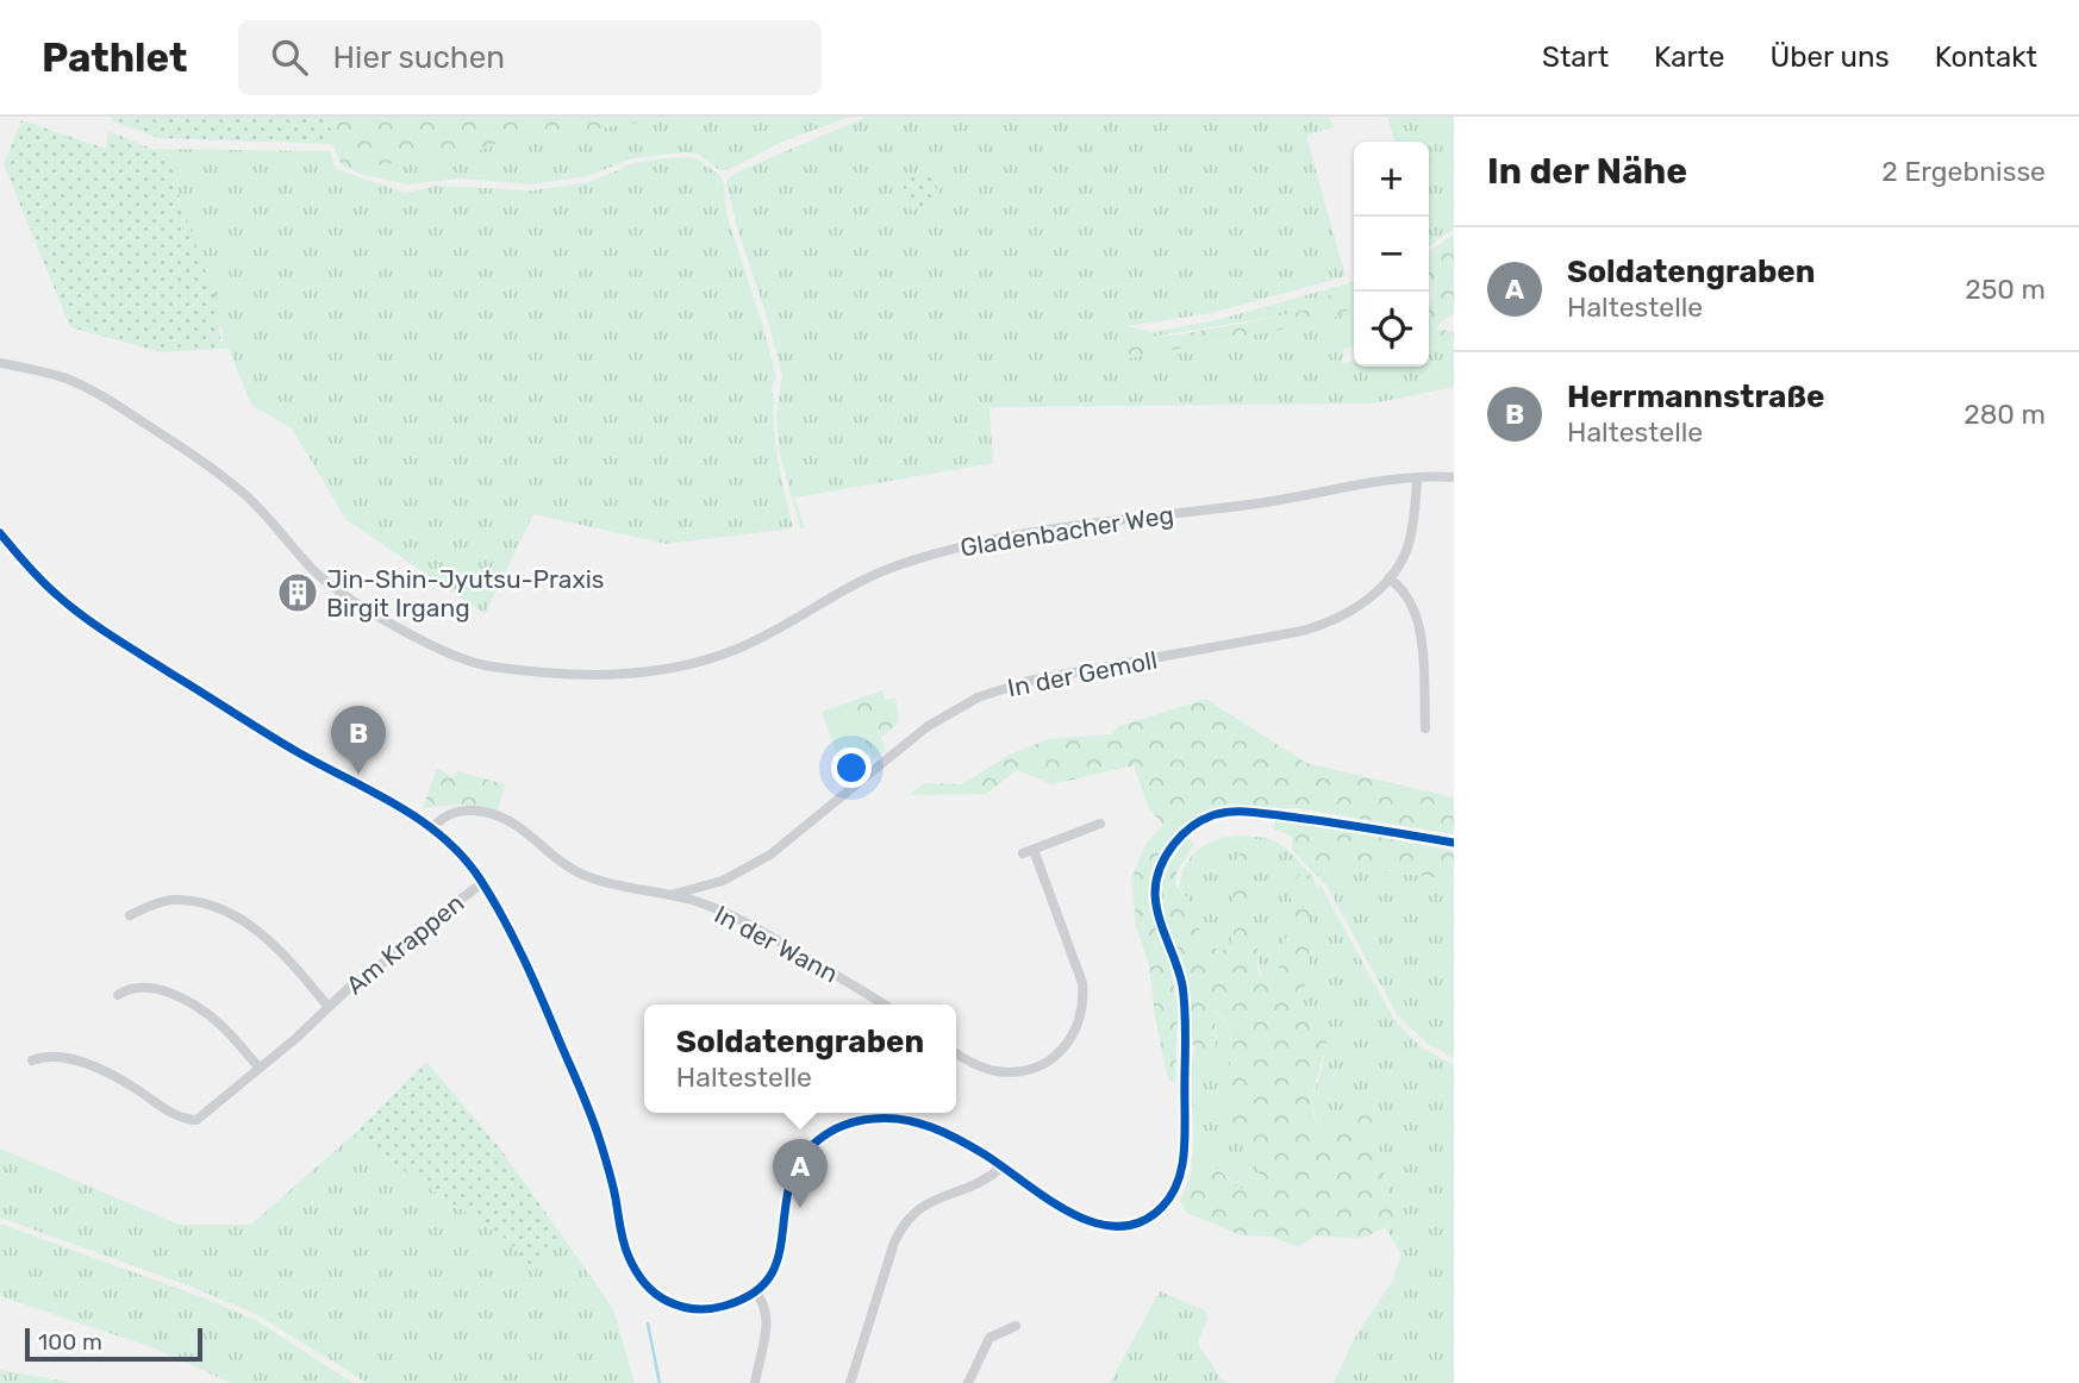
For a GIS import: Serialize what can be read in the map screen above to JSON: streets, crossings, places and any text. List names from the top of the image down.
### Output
{
  "streets": {
    "street": [
      "Gladenbacher Weg",
      "In der Gemoll",
      "Am Krappen",
      "In der Wann"
    ]
  },
  "crossings": [
    ["Gladenbacher Weg", "In der Gemoll"],
    ["In der Gemoll", "In der Wann"]
  ],
  "places": {
    "building": ["Jin-Shin-Jyutsu-Praxis Birgit Irgang"]
  },
  "scale_bar": "100 m",
  "page": {
    "header": "Pathlet",
    "search": "Hier suchen",
    "nav": [
      "Start",
      "Karte",
      "Über uns",
      "Kontakt"
    ],
    "heading": ["In der Nähe", "2 Ergebnisse"],
    "map_buttons": ["+", "−"],
    "list": [
      {
        "mark": "A",
        "name": "Soldatengraben",
        "note": "Haltestelle",
        "value": "250 m"
      },
      {
        "mark": "B",
        "name": "Herrmannstraße",
        "note": "Haltestelle",
        "value": "280 m"
      }
    ],
    "pins": ["B", "A"],
    "popup": ["Soldatengraben", "Haltestelle"],
    "scale": "100 m"
  }
}
